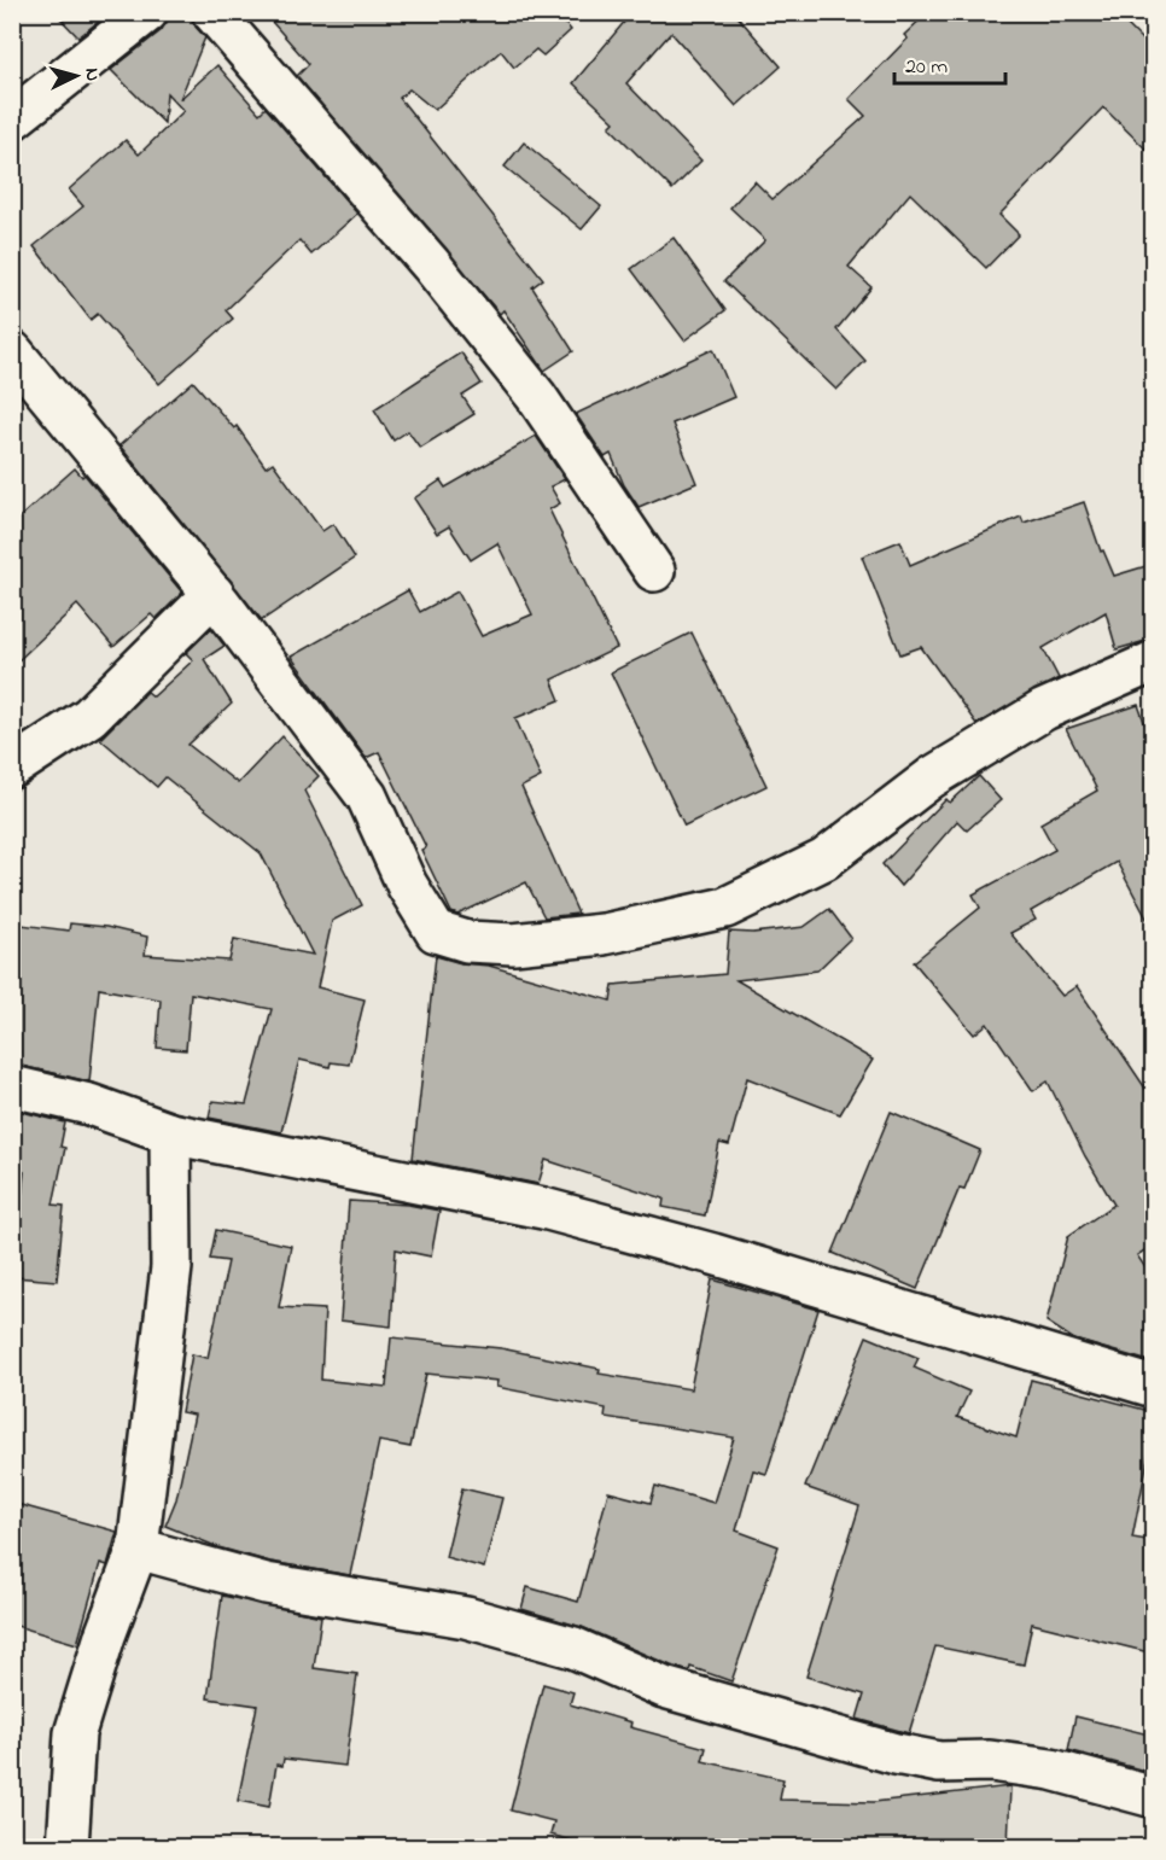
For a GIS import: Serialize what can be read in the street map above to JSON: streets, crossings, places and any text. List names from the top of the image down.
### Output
{
  "scale_bar": "20 m",
  "north": "right"
}
